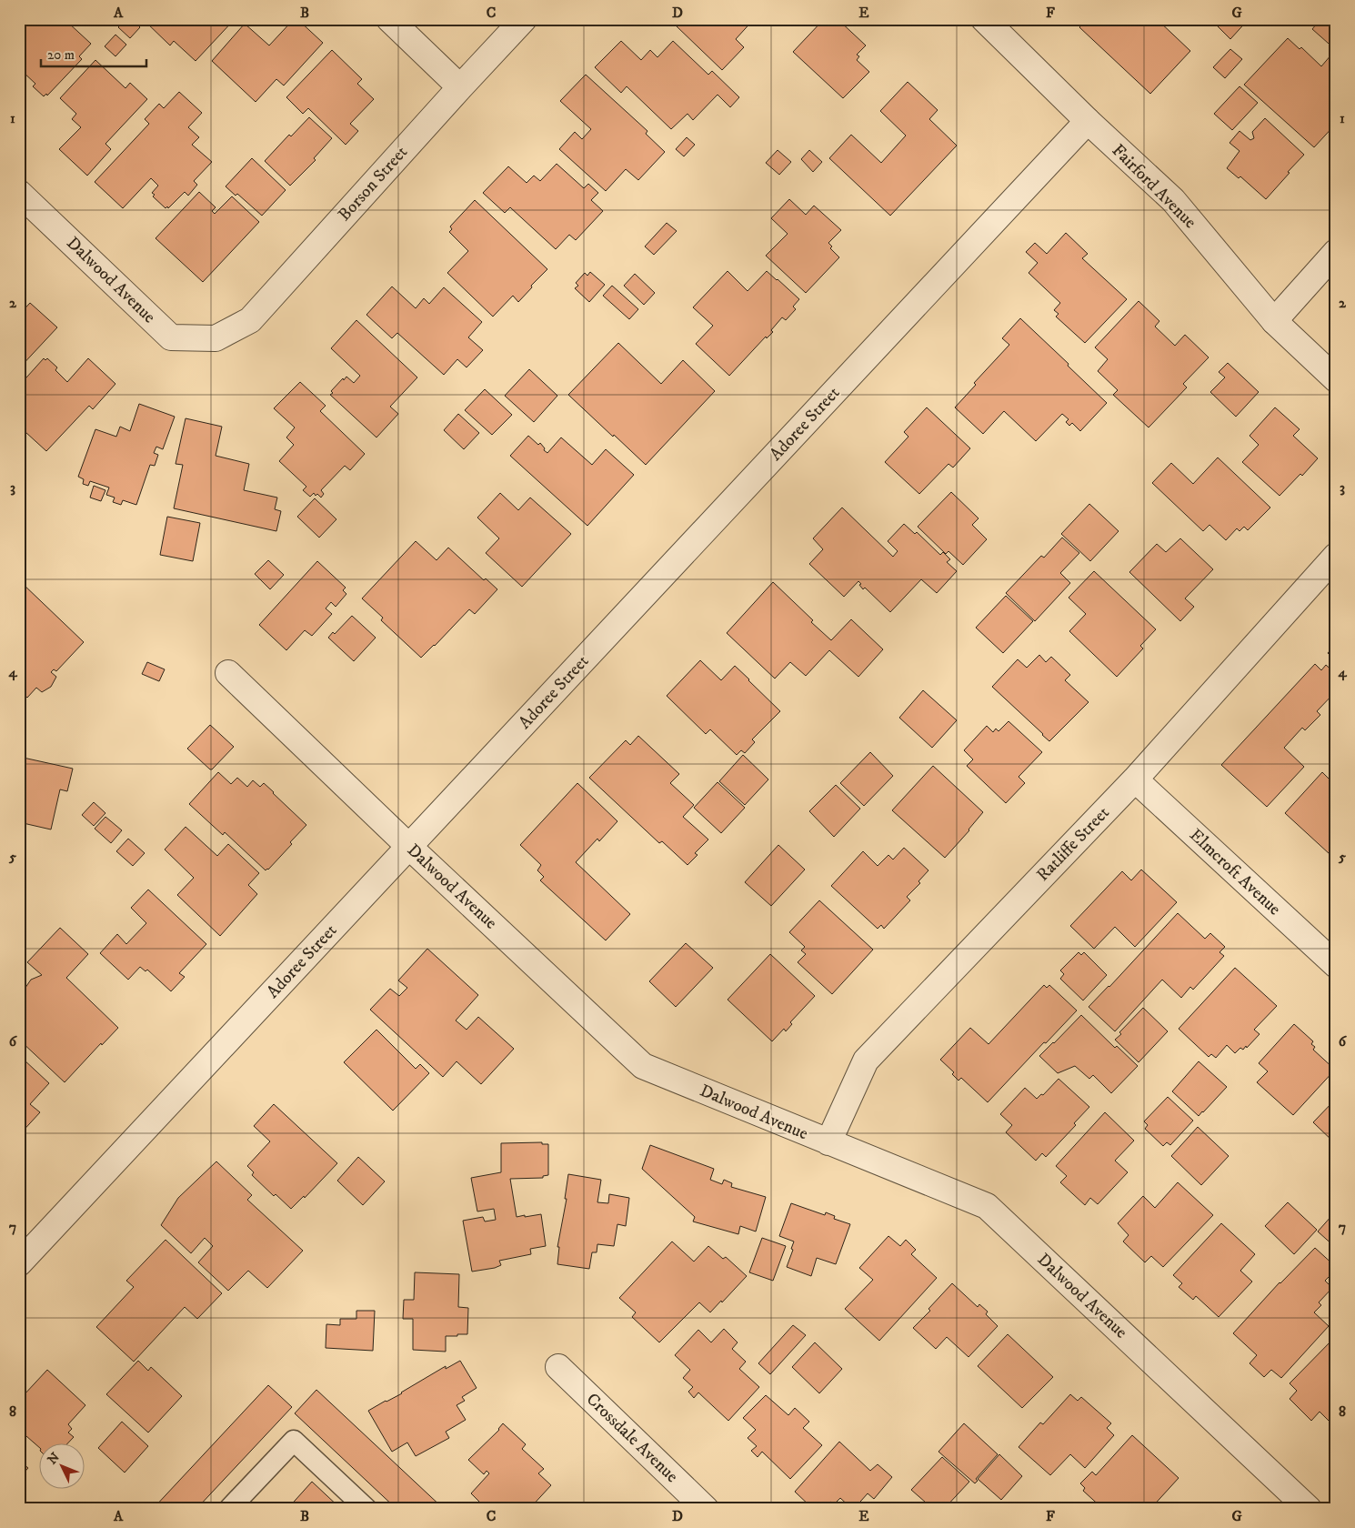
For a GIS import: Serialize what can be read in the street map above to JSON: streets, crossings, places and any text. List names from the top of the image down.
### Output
{
  "streets": {
    "street": [
      "Borson Street",
      "Fairford Avenue",
      "Dalwood Avenue",
      "Adoree Street",
      "Ratliffe Street",
      "Elmcroft Avenue",
      "Crossdale Avenue"
    ]
  },
  "crossings": [
    ["Borson Street", "Dalwood Avenue"],
    ["Fairford Avenue", "Adoree Street"],
    ["Dalwood Avenue", "Adoree Street"],
    ["Dalwood Avenue", "Ratliffe Street"],
    ["Ratliffe Street", "Elmcroft Avenue"]
  ],
  "scale_bar": "20 m",
  "north": "top left",
  "grid": {
    "columns": [
      "A",
      "B",
      "C",
      "D",
      "E",
      "F",
      "G"
    ],
    "rows": [
      "1",
      "2",
      "3",
      "4",
      "5",
      "6",
      "7",
      "8"
    ]
  }
}
